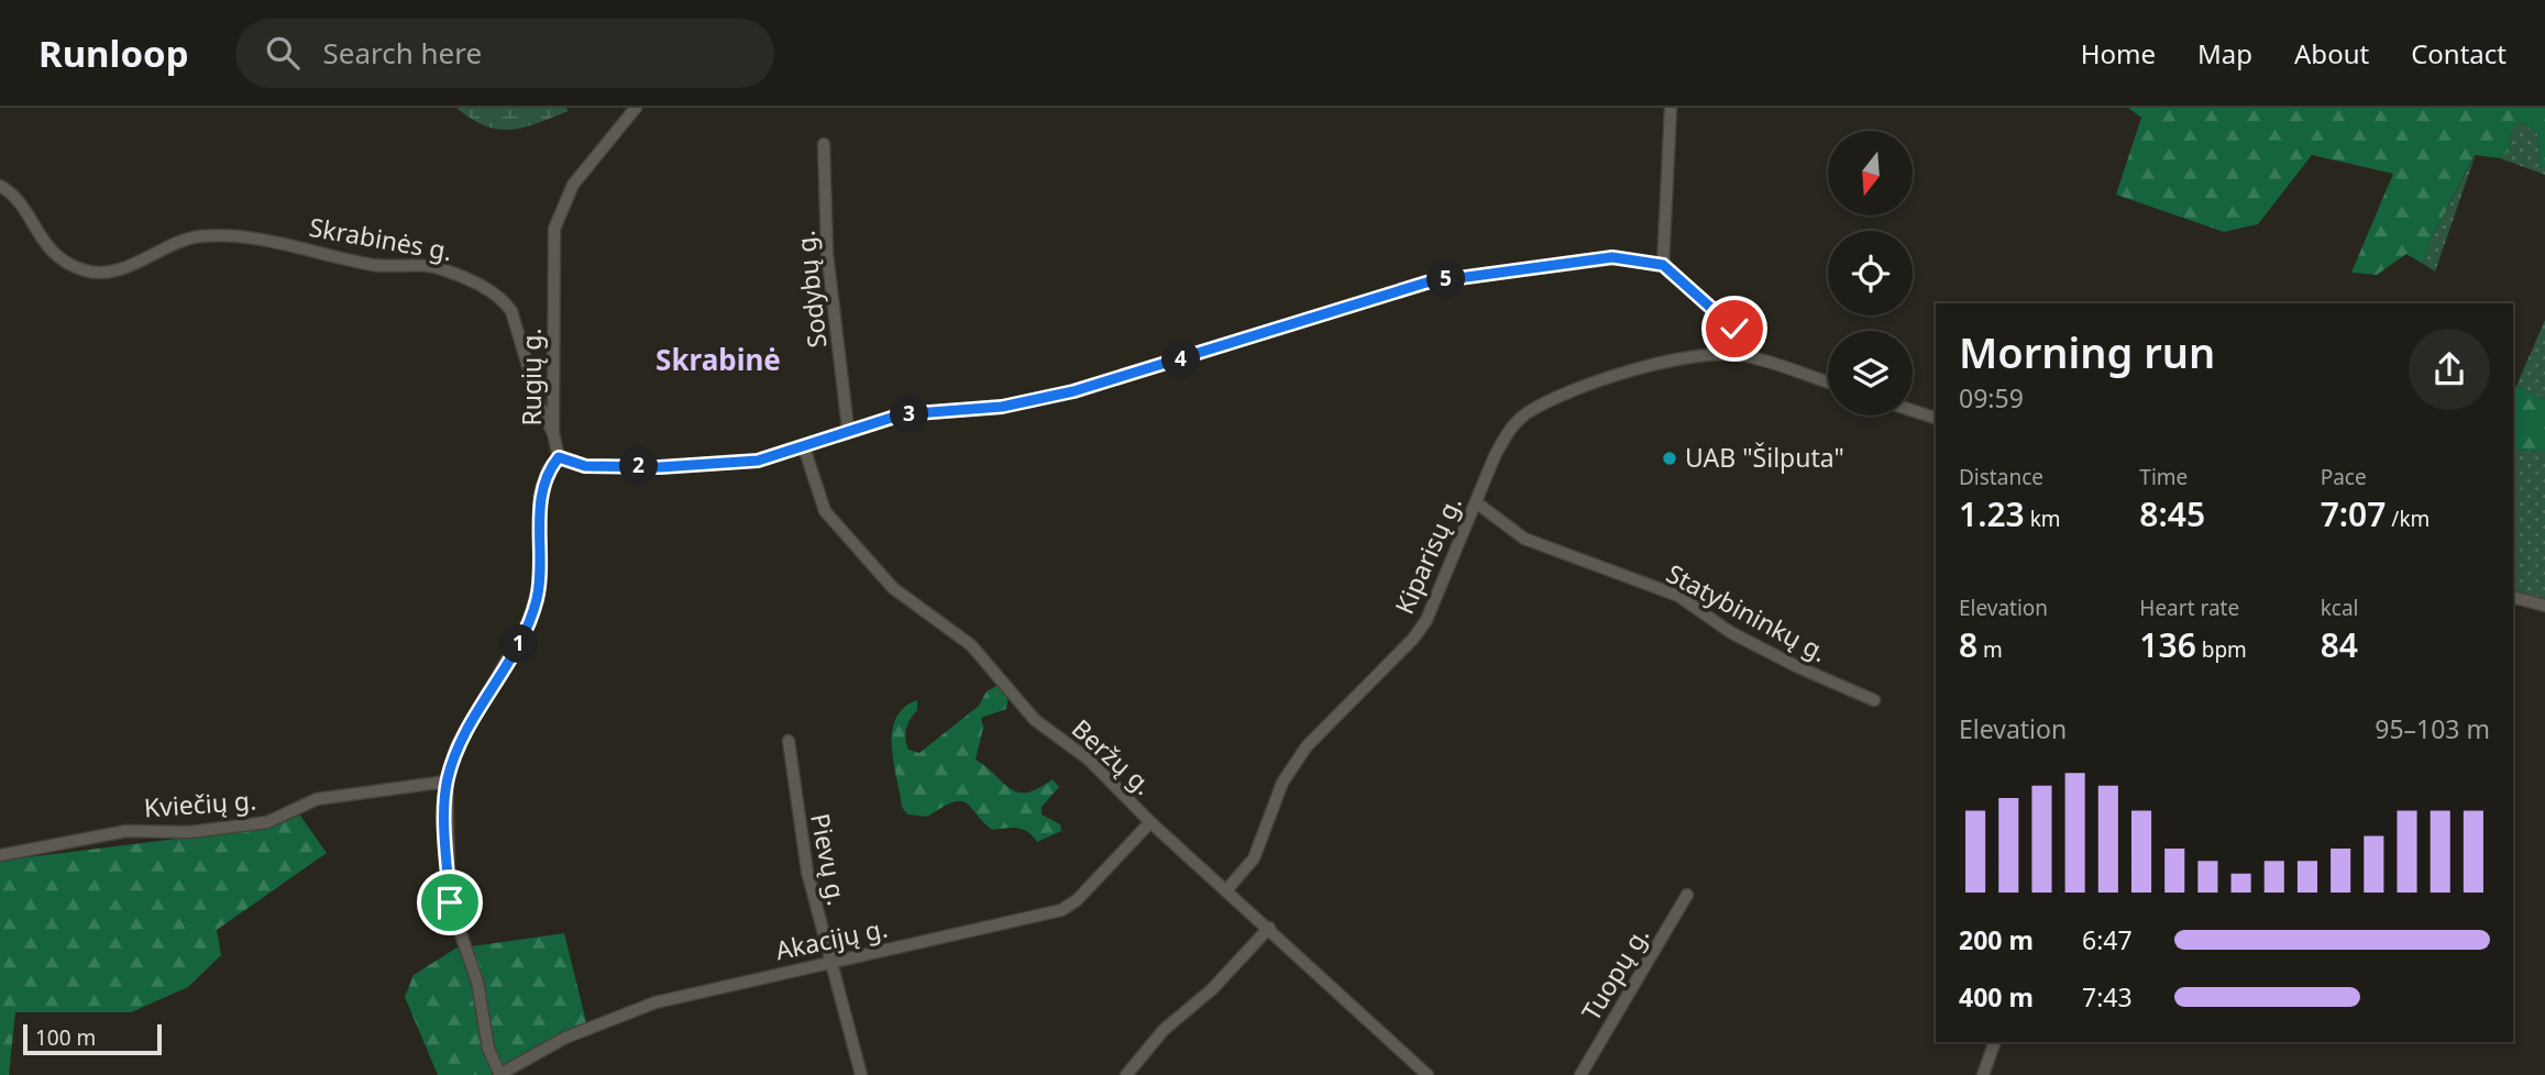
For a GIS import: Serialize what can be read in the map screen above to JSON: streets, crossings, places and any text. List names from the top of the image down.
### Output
{
  "streets": {
    "street": [
      "Skrabinės g.",
      "Sodybų g.",
      "Rugių g.",
      "Kiparisų g.",
      "Statybininkų g.",
      "Beržų g.",
      "Kviečių g.",
      "Pievų g.",
      "Akacijų g.",
      "Tuopų g."
    ]
  },
  "crossings": [
    ["Skrabinės g.", "Rugių g."],
    ["Rugių g.", "Kviečių g."],
    ["Rugių g.", "Akacijų g."],
    ["Kiparisų g.", "Statybininkų g."],
    ["Kiparisų g.", "Beržų g."],
    ["Beržų g.", "Akacijų g."],
    ["Kviečių g.", "Akacijų g."],
    ["Pievų g.", "Akacijų g."]
  ],
  "districts": ["Skrabinė"],
  "places": ["UAB \"Šilputa\""],
  "scale_bar": "100 m",
  "north": "bottom",
  "page": {
    "header": "Runloop",
    "search": "Search here",
    "nav": [
      "Home",
      "Map",
      "About",
      "Contact"
    ],
    "pins": [
      "5",
      "4",
      "3",
      "2",
      "1"
    ],
    "heading": ["Morning run", "09:59"],
    "stats": [
      ["Distance", "1.23 km"],
      ["Time", "8:45"],
      ["Pace", "7:07 /km"],
      ["Elevation", "8 m"],
      ["Heart rate", "136 bpm"],
      ["kcal", "84"]
    ],
    "chart": ["Elevation", "95–103 m"],
    "list": [
      {
        "name": "200 m",
        "note": "6:47"
      },
      {
        "name": "400 m",
        "note": "7:43"
      }
    ],
    "scale": "100 m"
  }
}
